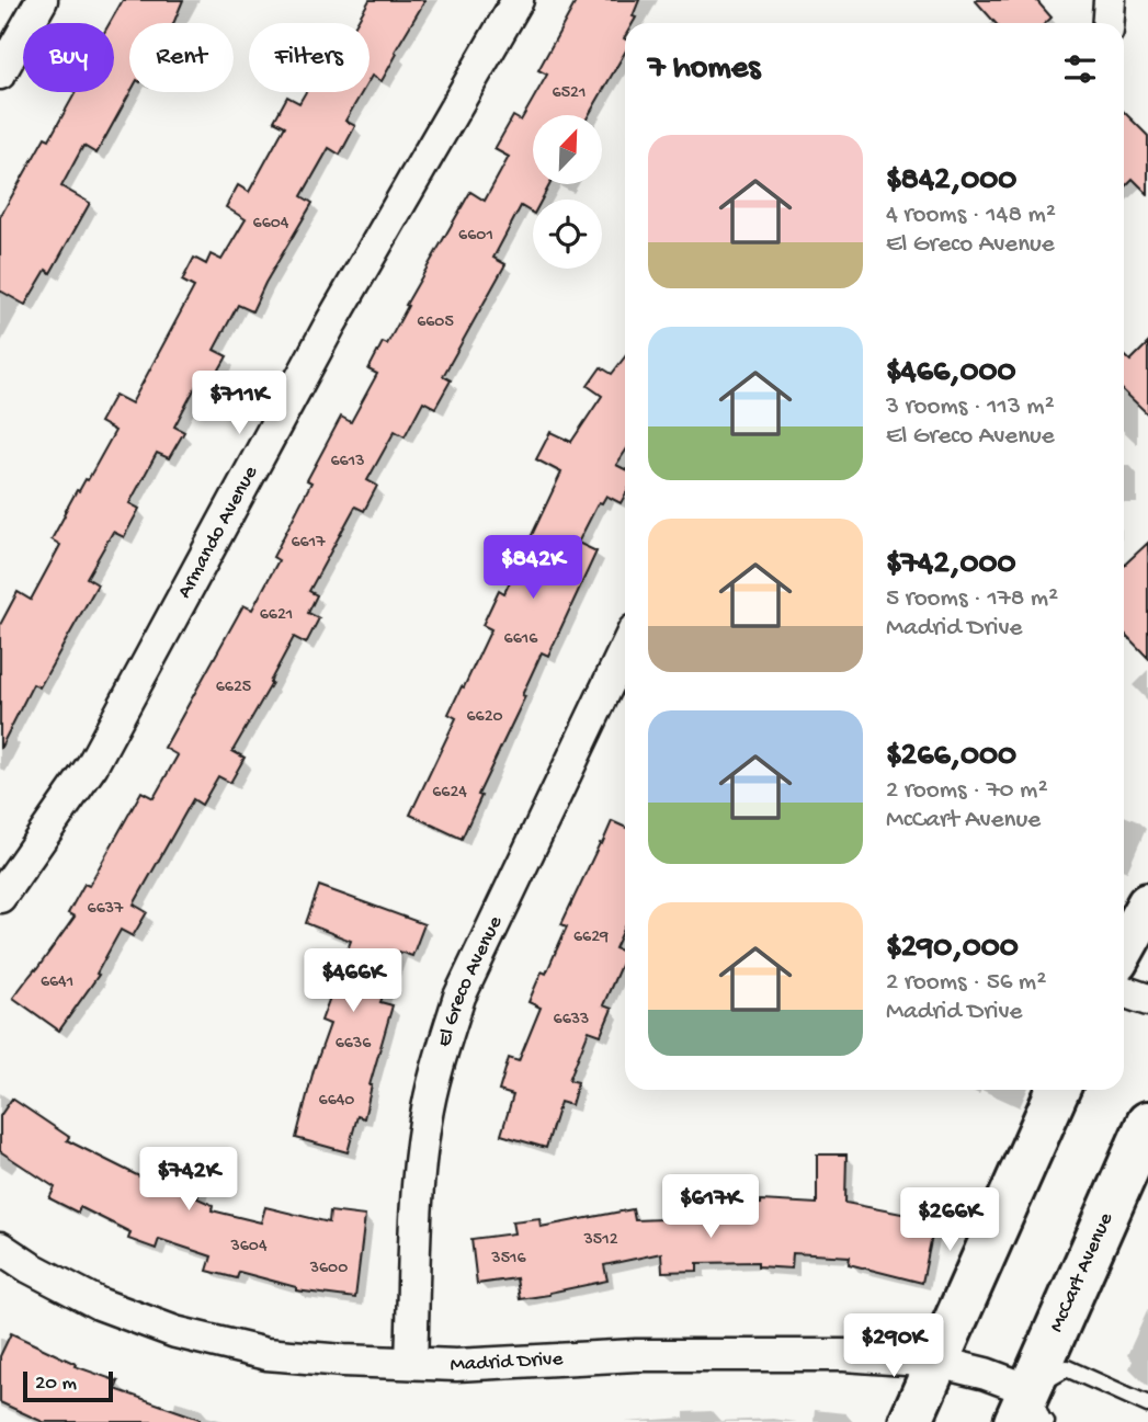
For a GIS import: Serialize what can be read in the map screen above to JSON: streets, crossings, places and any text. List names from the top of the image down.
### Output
{
  "streets": {
    "main road": ["McCart Avenue"],
    "street": ["Armando Avenue", "El Greco Avenue", "Madrid Drive"]
  },
  "crossings": [
    ["El Greco Avenue", "Madrid Drive"],
    ["McCart Avenue", "Madrid Drive"]
  ],
  "house_numbers": [
    "6521",
    "6604",
    "6601",
    "6605",
    "6613",
    "6617",
    "6621",
    "6616",
    "6625",
    "6620",
    "6624",
    "6637",
    "6629",
    "6641",
    "6633",
    "6636",
    "6640",
    "3512",
    "3604",
    "3516",
    "3600"
  ],
  "scale_bar": "20 m",
  "north": "top right",
  "page": {
    "chip": ["Buy", "Rent", "Filters"],
    "heading": "7 homes",
    "list": [
      {
        "name": "$842,000",
        "note": "4 rooms · 148 m² · El Greco Avenue"
      },
      {
        "name": "$466,000",
        "note": "3 rooms · 113 m² · El Greco Avenue"
      },
      {
        "name": "$742,000",
        "note": "5 rooms · 178 m² · Madrid Drive"
      },
      {
        "name": "$266,000",
        "note": "2 rooms · 70 m² · McCart Avenue"
      },
      {
        "name": "$290,000",
        "note": "2 rooms · 56 m² · Madrid Drive"
      }
    ],
    "price": [
      "$711K",
      "$842K",
      "$466K",
      "$742K",
      "$617K",
      "$266K",
      "$290K"
    ],
    "scale": "20 m"
  }
}
